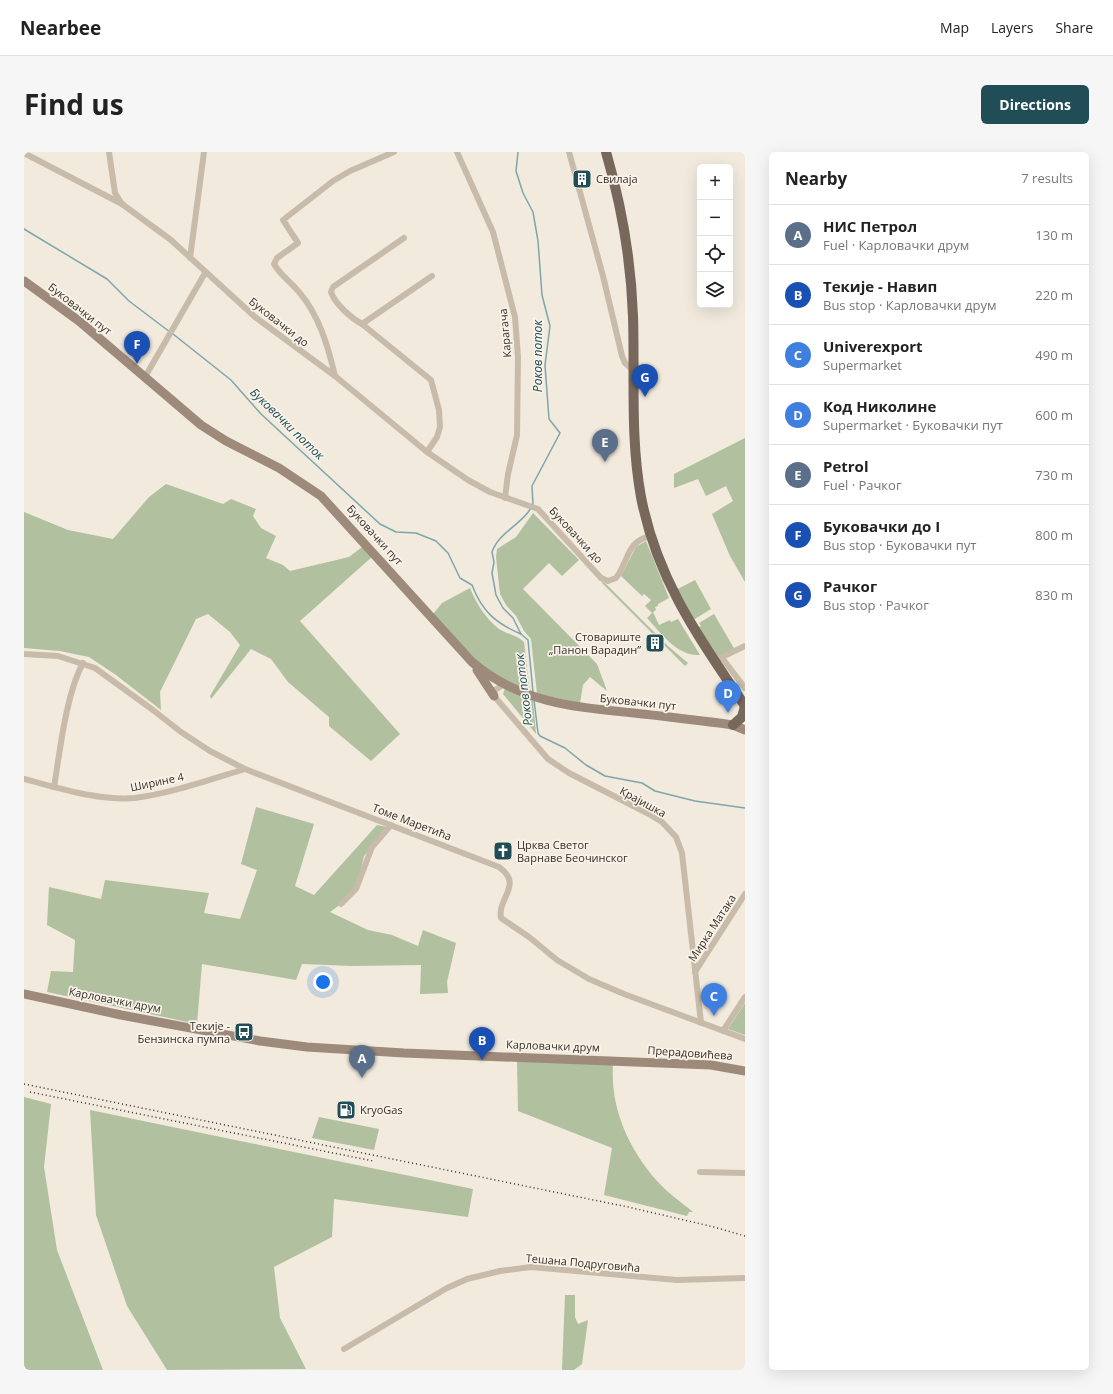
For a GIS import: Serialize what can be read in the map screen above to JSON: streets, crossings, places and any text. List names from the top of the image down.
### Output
{
  "streets": {
    "street": [
      "Буковачки пут",
      "Буковачки до",
      "Карагача",
      "Ширине 4",
      "Крајишка",
      "Томе Маретића",
      "Мирка Матака",
      "Карловачки друм",
      "Прерадовићева",
      "Тешана Подруговића"
    ]
  },
  "crossings": [
    ["Буковачки до", "Карагача"],
    ["Ширине 4", "Томе Маретића"],
    ["Крајишка", "Томе Маретића"],
    ["Крајишка", "Мирка Матака"],
    ["Карловачки друм", "Прерадовићева"]
  ],
  "water": ["Роков поток", "Буковачки поток"],
  "places": {
    "building": ["Свилаја", "Стовариште „Панон Варадин”"],
    "church": ["Црква Светог Варнаве Беочинског"],
    "bus stop": ["Текије - Бензинска пумпа"],
    "fuel station": ["KryoGas"]
  },
  "page": {
    "header": "Nearbee",
    "nav": ["Map", "Layers", "Share"],
    "title": "Find us",
    "buttons": "Directions",
    "heading": ["Nearby", "7 results"],
    "map_buttons": ["+", "−"],
    "list": [
      {
        "mark": "A",
        "name": "НИС Петрол",
        "note": "Fuel · Карловачки друм",
        "value": "130 m"
      },
      {
        "mark": "B",
        "name": "Текије - Навип",
        "note": "Bus stop · Карловачки друм",
        "value": "220 m"
      },
      {
        "mark": "C",
        "name": "Univerexport",
        "note": "Supermarket",
        "value": "490 m"
      },
      {
        "mark": "D",
        "name": "Код Николине",
        "note": "Supermarket · Буковачки пут",
        "value": "600 m"
      },
      {
        "mark": "E",
        "name": "Petrol",
        "note": "Fuel · Рачког",
        "value": "730 m"
      },
      {
        "mark": "F",
        "name": "Буковачки до I",
        "note": "Bus stop · Буковачки пут",
        "value": "800 m"
      },
      {
        "mark": "G",
        "name": "Рачког",
        "note": "Bus stop · Рачког",
        "value": "830 m"
      }
    ],
    "pins": [
      "F",
      "G",
      "E",
      "D",
      "C",
      "B",
      "A"
    ]
  }
}
